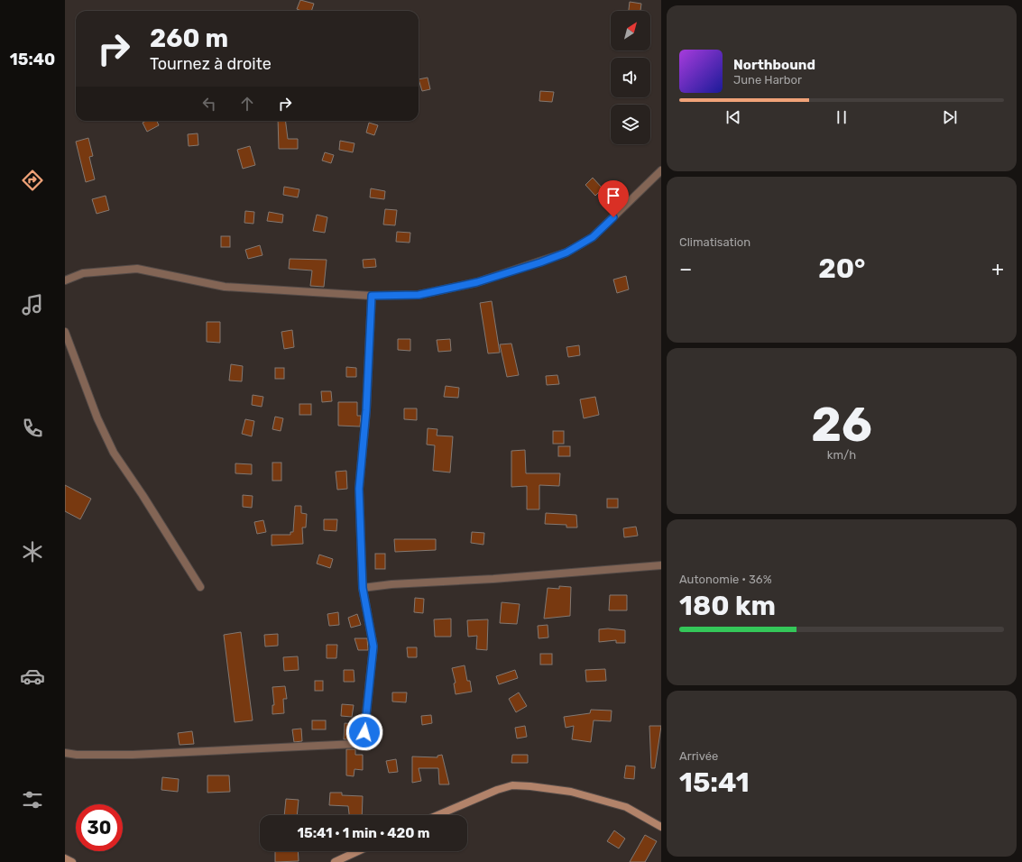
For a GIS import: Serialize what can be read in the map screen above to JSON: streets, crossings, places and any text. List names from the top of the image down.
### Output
{
  "north": "top right",
  "page": {
    "tabs": "15:40",
    "turn": ["260 m", "Tournez à droite"],
    "song": ["Northbound", "June Harbor"],
    "tile": [
      "Climatisation",
      ["26", "km/h"],
      ["Autonomie · 36%", "180 km"],
      ["Arrivée", "15:41"]
    ],
    "heat": ["−", "20°", "+"],
    "limit": "30",
    "trip": "15:41 · 1 min · 420 m"
  }
}
